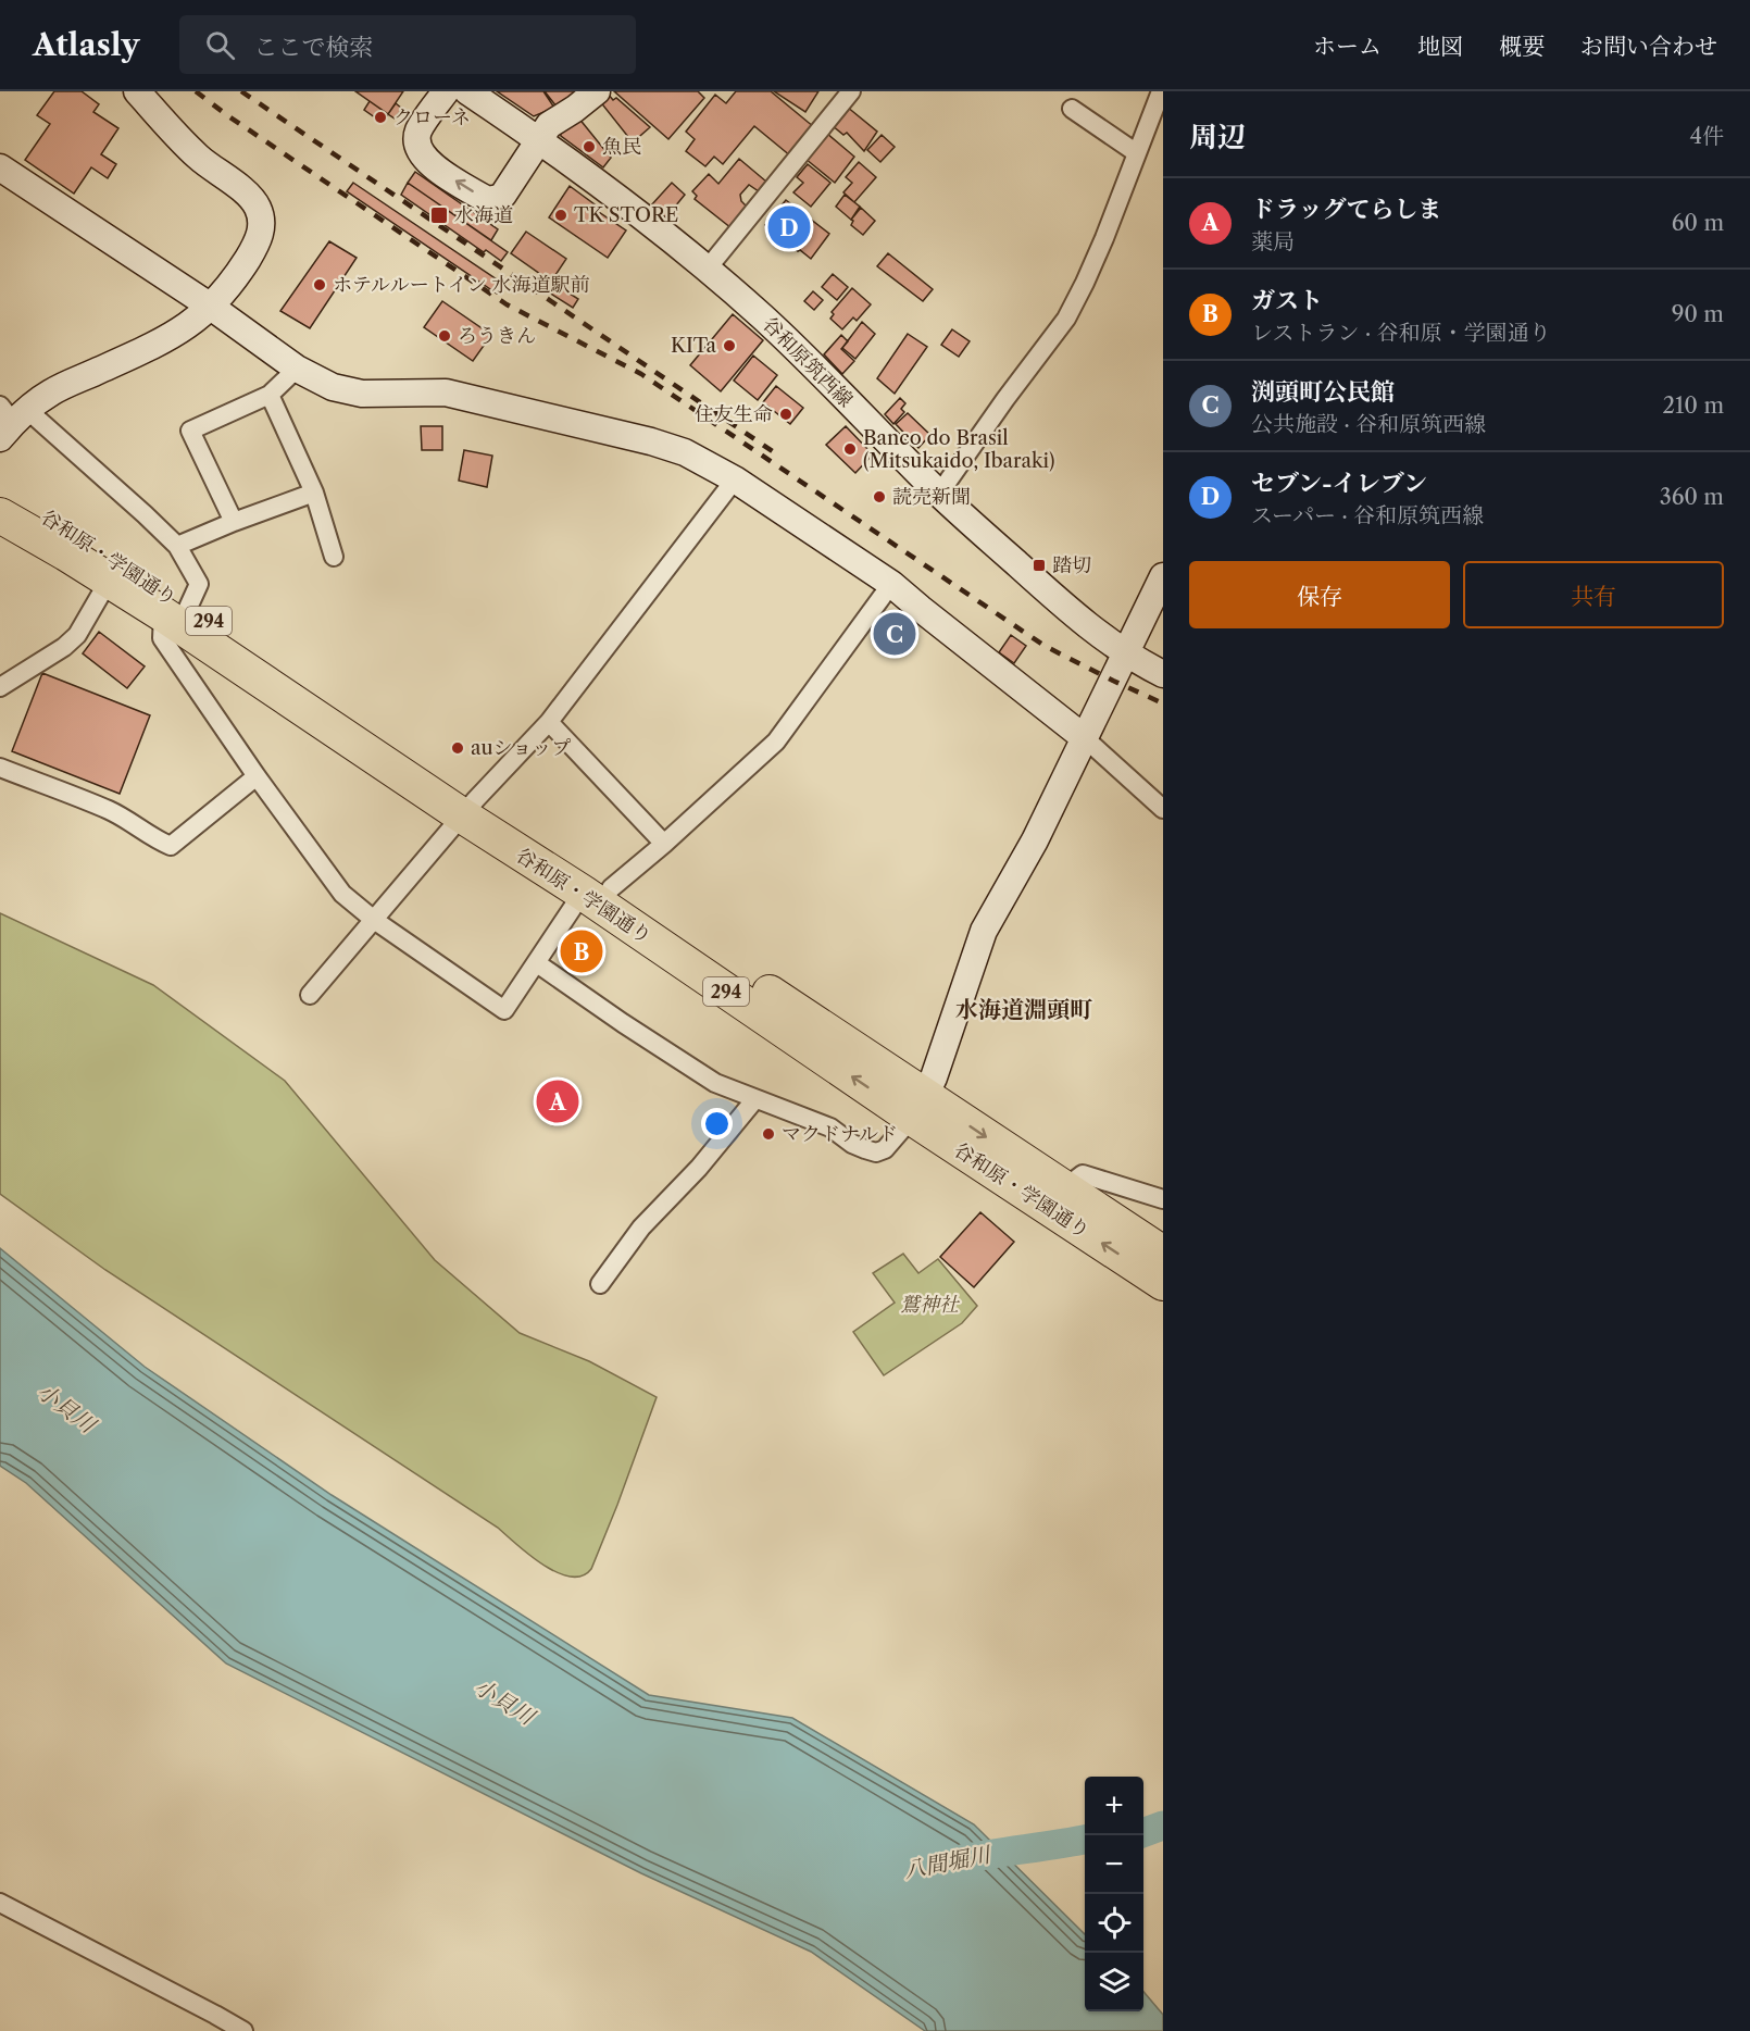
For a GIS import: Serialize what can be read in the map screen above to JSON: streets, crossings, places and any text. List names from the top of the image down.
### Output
{
  "streets": {
    "highway": ["谷和原・学園通り", "294"],
    "street": ["谷和原筑西線"]
  },
  "districts": ["水海道淵頭町"],
  "water": ["小貝川", "八間堀川"],
  "parks": ["鷲神社"],
  "places": {
    "other": [
      "クローネ",
      "魚民",
      "TK STORE",
      "ホテルルートイン 水海道駅前",
      "ろうきん",
      "KITa",
      "住友生命",
      "Banco do Brasil (Mitsukaido, Ibaraki)",
      "読売新聞",
      "auショップ",
      "マクドナルド"
    ],
    "transit": ["水海道", "踏切"]
  },
  "page": {
    "header": "Atlasly",
    "search": "ここで検索",
    "nav": [
      "ホーム",
      "地図",
      "概要",
      "お問い合わせ"
    ],
    "heading": ["周辺", "4件"],
    "list": [
      {
        "mark": "A",
        "name": "ドラッグてらしま",
        "note": "薬局",
        "value": "60 m"
      },
      {
        "mark": "B",
        "name": "ガスト",
        "note": "レストラン · 谷和原・学園通り",
        "value": "90 m"
      },
      {
        "mark": "C",
        "name": "渕頭町公民館",
        "note": "公共施設 · 谷和原筑西線",
        "value": "210 m"
      },
      {
        "mark": "D",
        "name": "セブン-イレブン",
        "note": "スーパー · 谷和原筑西線",
        "value": "360 m"
      }
    ],
    "pins": [
      "D",
      "C",
      "B",
      "A"
    ],
    "buttons": ["保存", "共有"],
    "map_buttons": ["+", "−"]
  }
}
